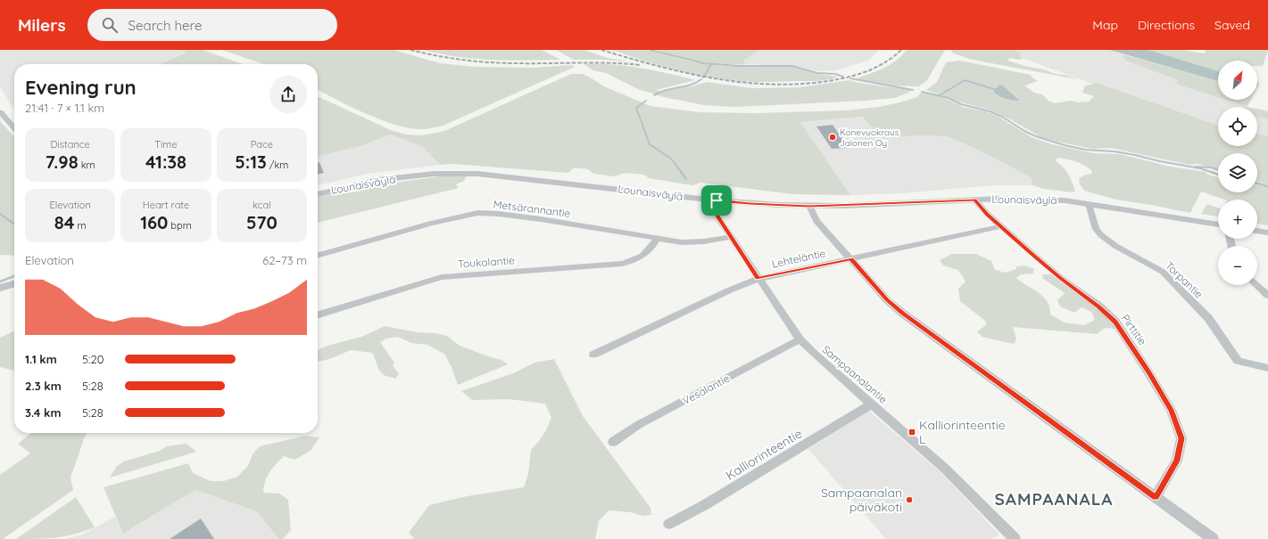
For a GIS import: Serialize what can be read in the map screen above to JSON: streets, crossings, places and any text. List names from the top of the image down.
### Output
{
  "streets": {
    "street": [
      "Lounaisväylä",
      "Metsärannantie",
      "Lehteläntie",
      "Toukolantie",
      "Torpantie",
      "Pirttitie",
      "Sampaanalantie",
      "Vesalantie",
      "Kalliorinteentie"
    ]
  },
  "crossings": [
    ["Lounaisväylä", "Torpantie"],
    ["Lounaisväylä", "Pirttitie"],
    ["Lounaisväylä", "Sampaanalantie"],
    ["Metsärannantie", "Toukolantie"],
    ["Metsärannantie", "Sampaanalantie"],
    ["Lehteläntie", "Pirttitie"],
    ["Lehteläntie", "Sampaanalantie"],
    ["Sampaanalantie", "Vesalantie"],
    ["Sampaanalantie", "Kalliorinteentie"]
  ],
  "districts": ["SAMPAANALA"],
  "places": {
    "other": ["Konevuokraus Jalonen Oy", "Sampaanalan päiväkoti"],
    "transit": ["Kalliorinteentie L"]
  },
  "north": "top right",
  "page": {
    "header": "Milers",
    "search": "Search here",
    "nav": ["Map", "Directions", "Saved"],
    "map_buttons": ["+", "−"],
    "heading": ["Evening run", "21:41 · 7 × 1.1 km"],
    "stats": [
      ["Distance", "7.98 km"],
      ["Time", "41:38"],
      ["Pace", "5:13 /km"],
      ["Elevation", "84 m"],
      ["Heart rate", "160 bpm"],
      ["kcal", "570"]
    ],
    "chart": ["Elevation", "62–73 m"],
    "list": [
      {
        "name": "1.1 km",
        "note": "5:20"
      },
      {
        "name": "2.3 km",
        "note": "5:28"
      },
      {
        "name": "3.4 km",
        "note": "5:28"
      }
    ]
  }
}
